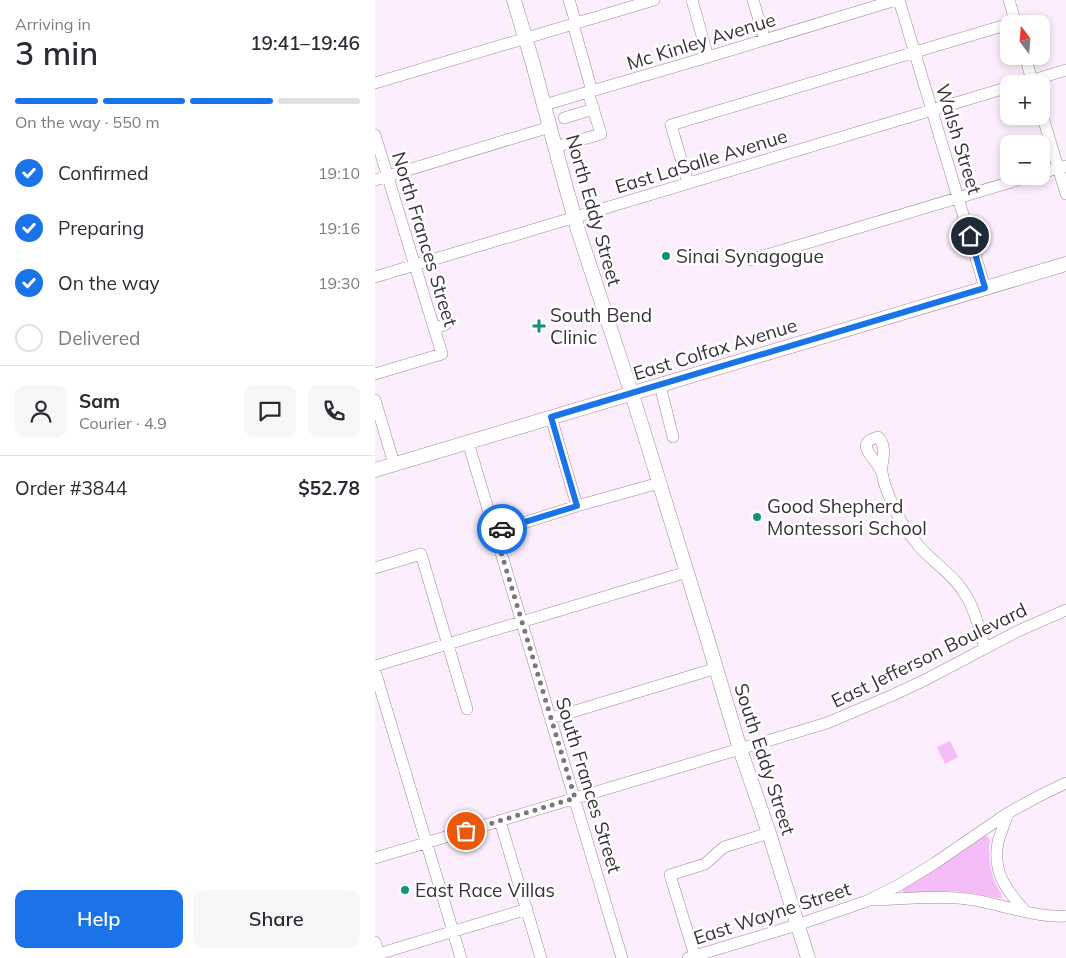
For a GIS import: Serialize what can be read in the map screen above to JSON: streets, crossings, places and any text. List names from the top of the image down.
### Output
{
  "streets": {
    "main road": ["North Eddy Street", "East Colfax Avenue", "South Eddy Street"],
    "street": [
      "Mc Kinley Avenue",
      "Walsh Street",
      "East LaSalle Avenue",
      "North Frances Street",
      "East Jefferson Boulevard",
      "South Frances Street",
      "East Wayne Street"
    ]
  },
  "crossings": [
    ["Mc Kinley Avenue", "Walsh Street"],
    ["Mc Kinley Avenue", "North Eddy Street"],
    ["Walsh Street", "East LaSalle Avenue"],
    ["Walsh Street", "East Colfax Avenue"],
    ["East LaSalle Avenue", "North Eddy Street"],
    ["East LaSalle Avenue", "North Frances Street"],
    ["North Eddy Street", "East Colfax Avenue"],
    ["North Eddy Street", "South Eddy Street"],
    ["East Jefferson Boulevard", "South Eddy Street"],
    ["East Jefferson Boulevard", "South Frances Street"],
    ["South Eddy Street", "East Wayne Street"]
  ],
  "places": {
    "other": ["Sinai Synagogue", "Good Shepherd Montessori School", "East Race Villas"],
    "health": ["South Bend Clinic"]
  },
  "north": "top",
  "page": {
    "heading": ["3 min", "Arriving in", "19:41–19:46"],
    "panel": [
      "Sam",
      "Courier · 4.9",
      "Order #3844",
      "$52.78"
    ],
    "map_buttons": ["+", "−"],
    "bar": "On the way · 550 m",
    "list": [
      ["Confirmed", "19:10"],
      ["Preparing", "19:16"],
      ["On the way", "19:30"],
      "Delivered"
    ],
    "buttons": ["Help", "Share"]
  }
}
